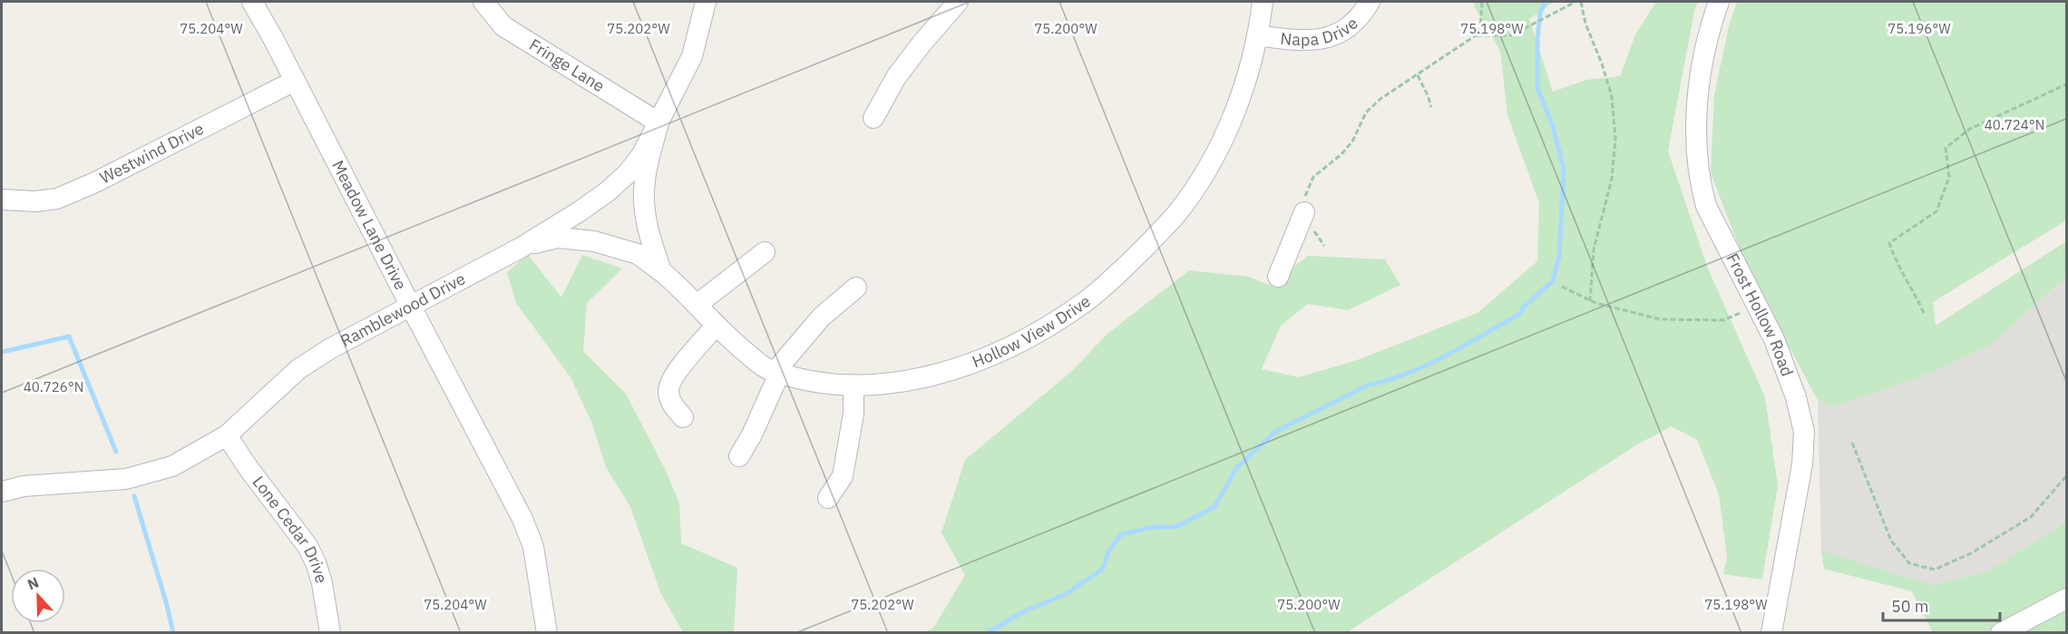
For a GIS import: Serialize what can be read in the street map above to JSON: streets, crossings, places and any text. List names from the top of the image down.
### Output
{
  "streets": {
    "street": [
      "Napa Drive",
      "Fringe Lane",
      "Westwind Drive",
      "Meadow Lane Drive",
      "Ramblewood Drive",
      "Frost Hollow Road",
      "Hollow View Drive",
      "Lone Cedar Drive"
    ]
  },
  "crossings": [
    ["Napa Drive", "Hollow View Drive"],
    ["Fringe Lane", "Ramblewood Drive"],
    ["Westwind Drive", "Meadow Lane Drive"],
    ["Meadow Lane Drive", "Ramblewood Drive"],
    ["Ramblewood Drive", "Hollow View Drive"],
    ["Ramblewood Drive", "Lone Cedar Drive"]
  ],
  "scale_bar": "50 m",
  "north": "top",
  "coordinates": [
    "75.204°W",
    "75.202°W",
    "75.200°W",
    "75.198°W",
    "75.196°W",
    "40.724°N",
    "40.726°N"
  ]
}
